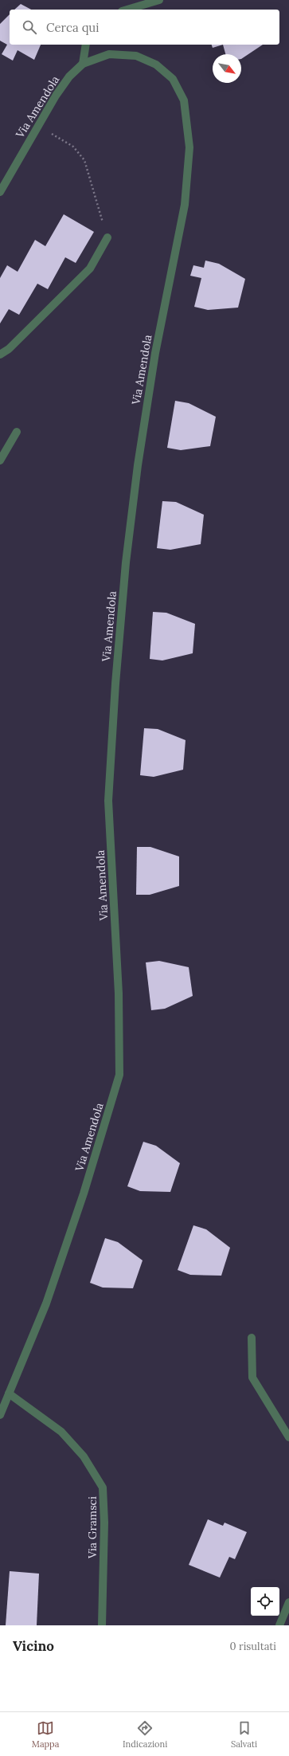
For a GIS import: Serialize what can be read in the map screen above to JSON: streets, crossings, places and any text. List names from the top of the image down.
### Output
{
  "streets": {
    "street": ["Via Amendola", "Via Gramsci"]
  },
  "crossings": [
    ["Via Amendola", "Via Gramsci"]
  ],
  "north": "bottom right",
  "page": {
    "search": "Cerca qui",
    "heading": ["Vicino", "0 risultati"],
    "nav": ["Mappa", "Indicazioni", "Salvati"]
  }
}
